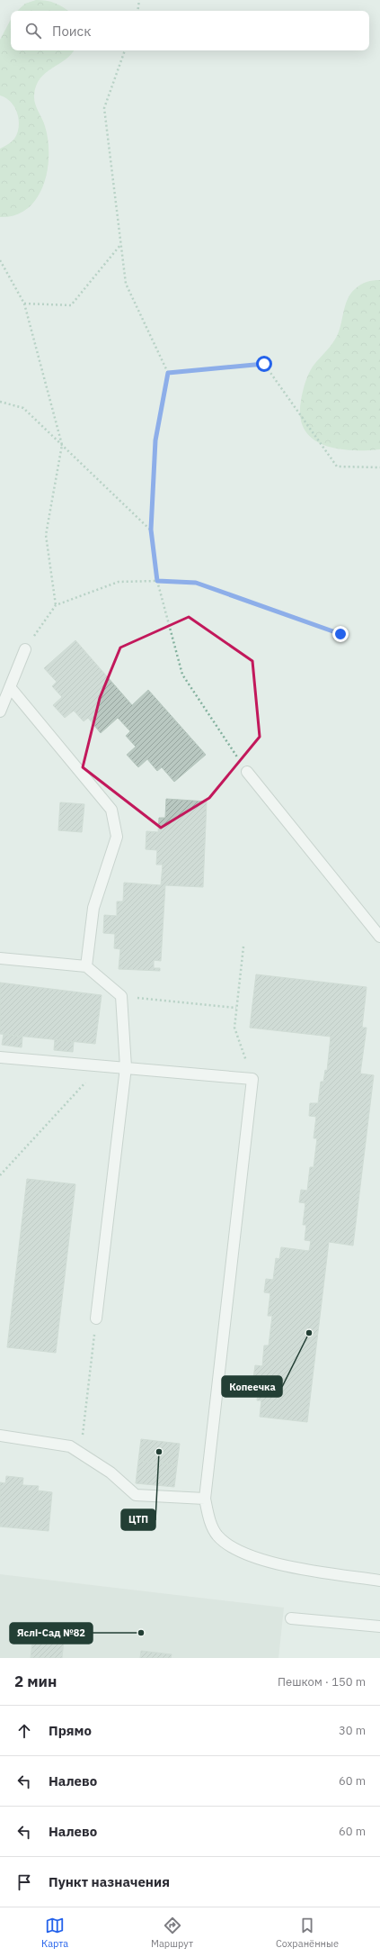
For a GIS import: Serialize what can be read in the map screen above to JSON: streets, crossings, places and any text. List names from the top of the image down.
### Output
{
  "places": ["Копеечка", "ЦТП", "Яслі-Сад №82"],
  "page": {
    "search": "Поиск",
    "heading": ["2 мин", "Пешком · 150 m"],
    "list": [
      ["Прямо", "30 m"],
      ["Налево", "60 m"],
      ["Налево", "60 m"],
      "Пункт назначения"
    ],
    "nav": ["Карта", "Маршрут", "Сохранённые"]
  }
}
